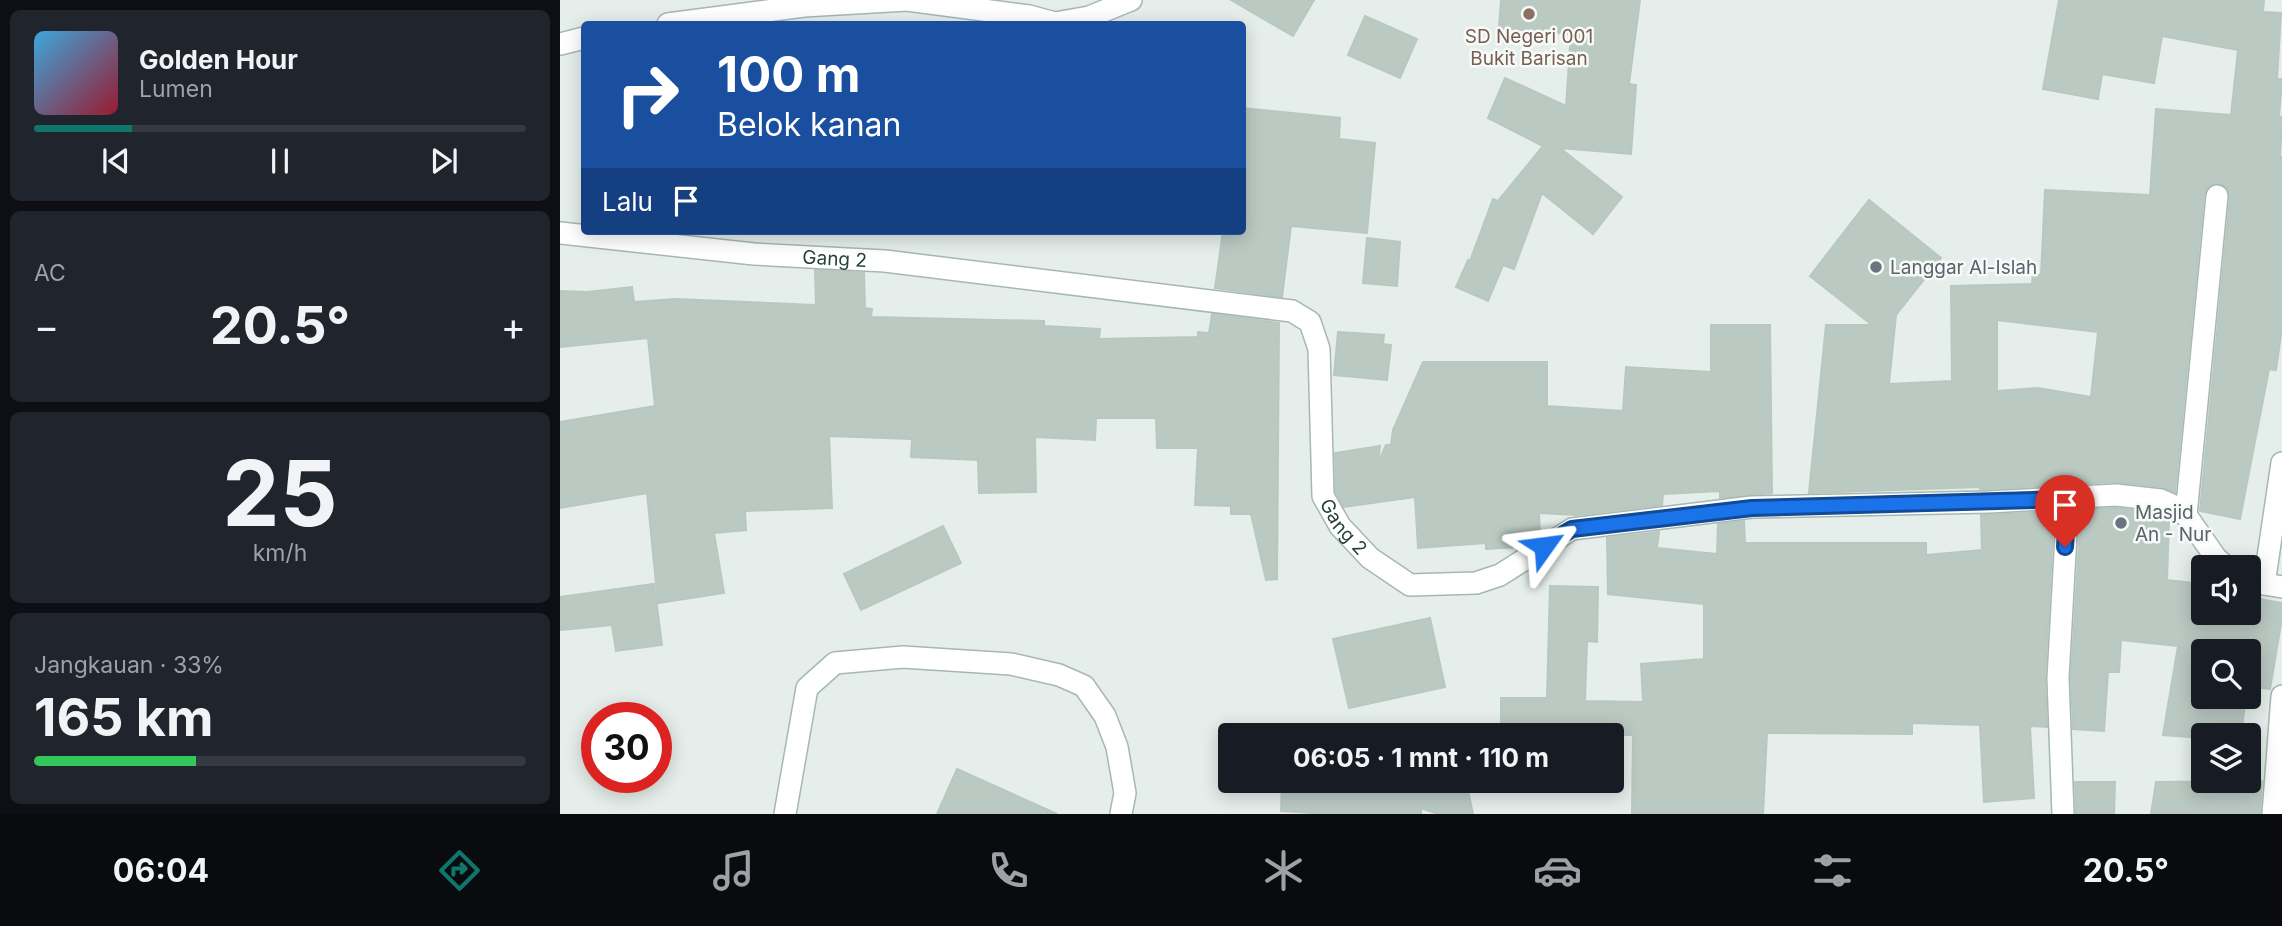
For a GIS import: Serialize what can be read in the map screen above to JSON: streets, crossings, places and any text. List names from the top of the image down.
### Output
{
  "streets": {
    "street": ["Gang 2"]
  },
  "places": ["SD Negeri 001 Bukit Barisan", "Langgar Al-Islah", "Masjid An - Nur"],
  "page": {
    "turn": ["100 m", "Belok kanan"],
    "song": ["Golden Hour", "Lumen"],
    "then": "Lalu",
    "tile": [
      "AC",
      ["25", "km/h"],
      ["Jangkauan · 33%", "165 km"]
    ],
    "heat": ["−", "20.5°", "+"],
    "limit": "30",
    "trip": "06:05 · 1 mnt · 110 m",
    "tabs": ["06:04", "20.5°"]
  }
}
